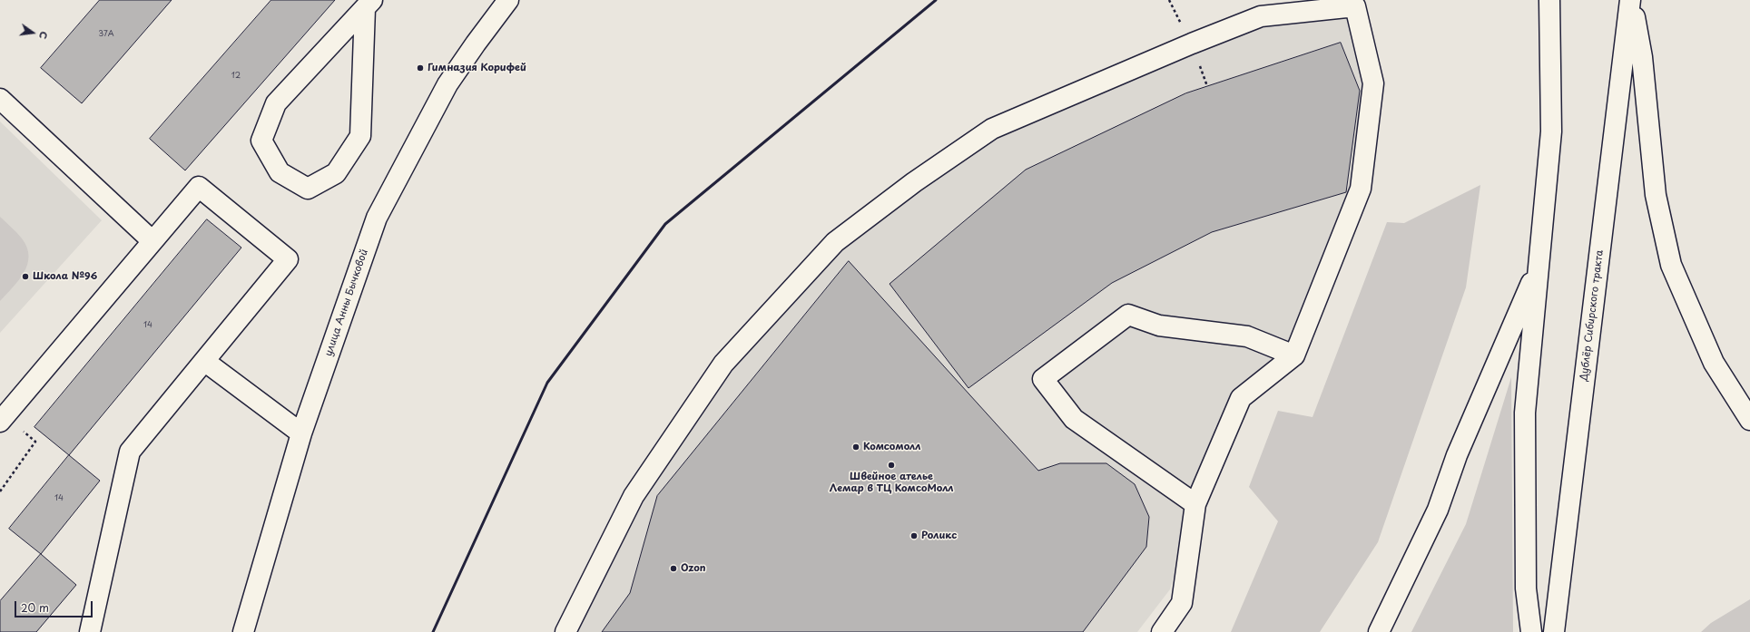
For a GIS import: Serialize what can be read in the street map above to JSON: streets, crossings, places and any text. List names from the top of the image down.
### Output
{
  "streets": {
    "main road": ["улица Анны Бычковой", "Дублёр Сибирского тракта"]
  },
  "places": [
    "Гимназия Корифей",
    "Школа №96",
    "Комсомолл",
    "Швейное ателье Лемар в ТЦ КомсоМолл",
    "Роликс",
    "Ozon"
  ],
  "house_numbers": [
    "37А",
    "12",
    "14",
    "14"
  ],
  "scale_bar": "20 m",
  "north": "right"
}
